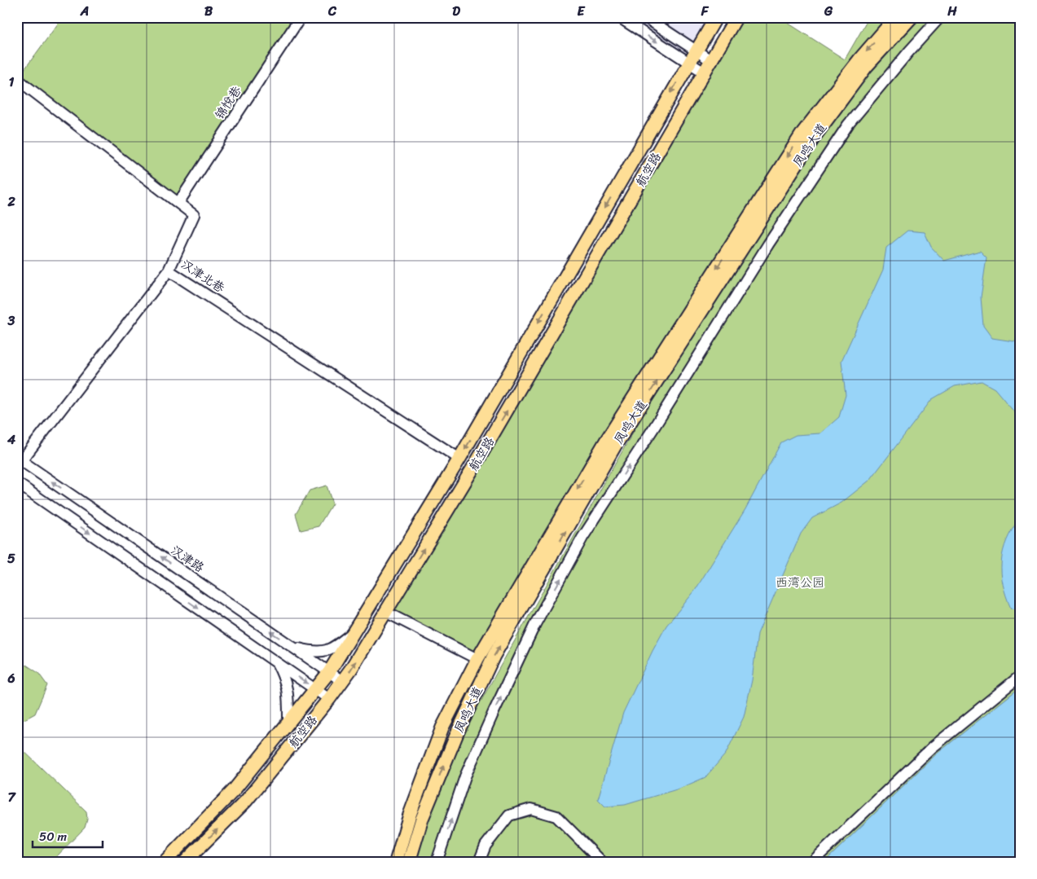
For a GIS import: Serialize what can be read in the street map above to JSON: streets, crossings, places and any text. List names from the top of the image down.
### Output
{
  "streets": {
    "main road": ["凤鸣大道", "航空路"],
    "street": ["锦悦巷", "汉津北巷", "汉津路"]
  },
  "crossings": [
    ["锦悦巷", "汉津北巷"],
    ["航空路", "汉津北巷"],
    ["航空路", "汉津路"]
  ],
  "parks": ["西湾公园"],
  "scale_bar": "50 m",
  "grid": {
    "columns": [
      "A",
      "B",
      "C",
      "D",
      "E",
      "F",
      "G",
      "H"
    ],
    "rows": [
      "1",
      "2",
      "3",
      "4",
      "5",
      "6",
      "7"
    ]
  }
}
